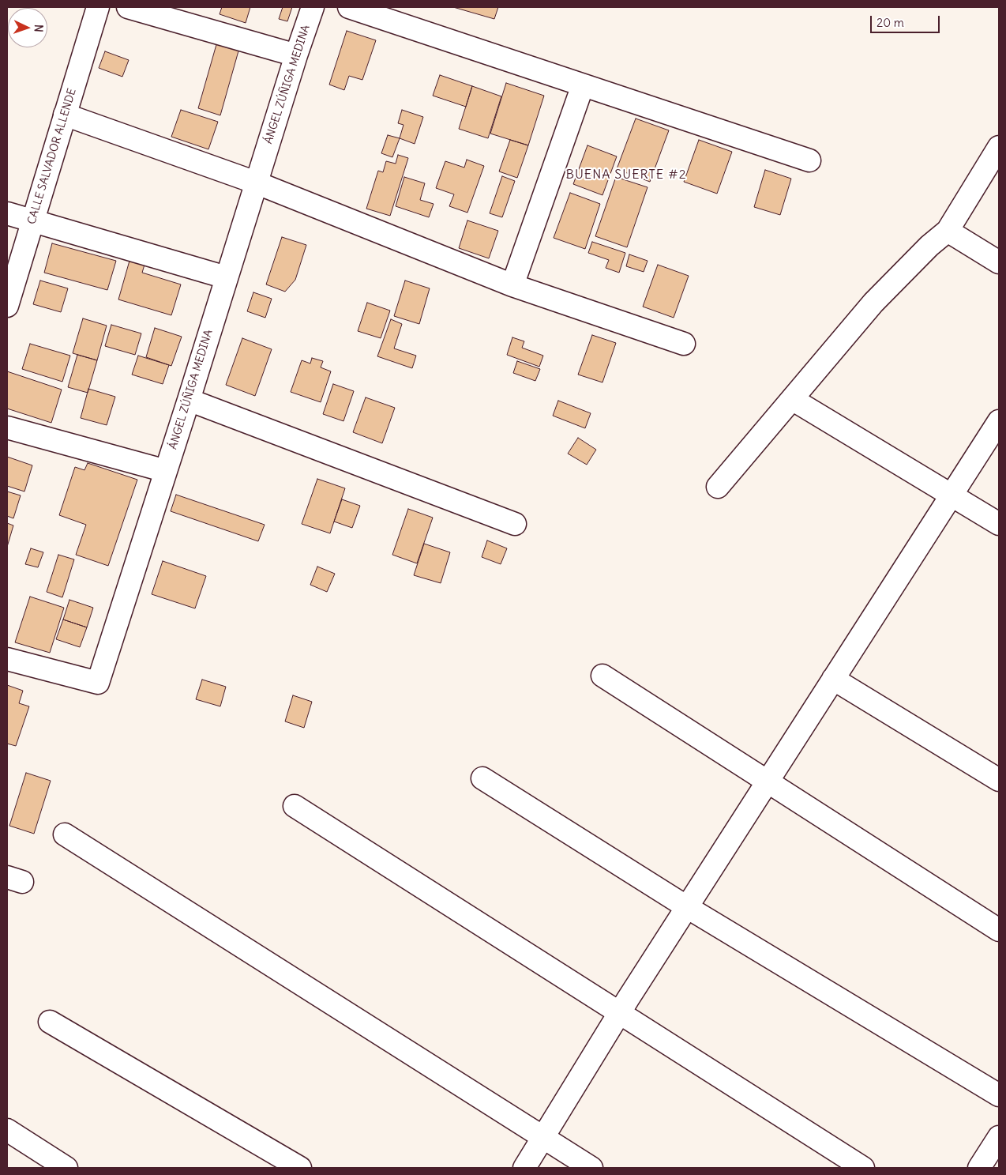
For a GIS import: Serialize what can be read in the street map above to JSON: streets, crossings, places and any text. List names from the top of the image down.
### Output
{
  "streets": {
    "street": ["ÁNGEL ZÚÑIGA MEDINA", "CALLE SALVADOR ALLENDE"]
  },
  "districts": ["BUENA SUERTE #2"],
  "scale_bar": "20 m",
  "north": "right"
}
